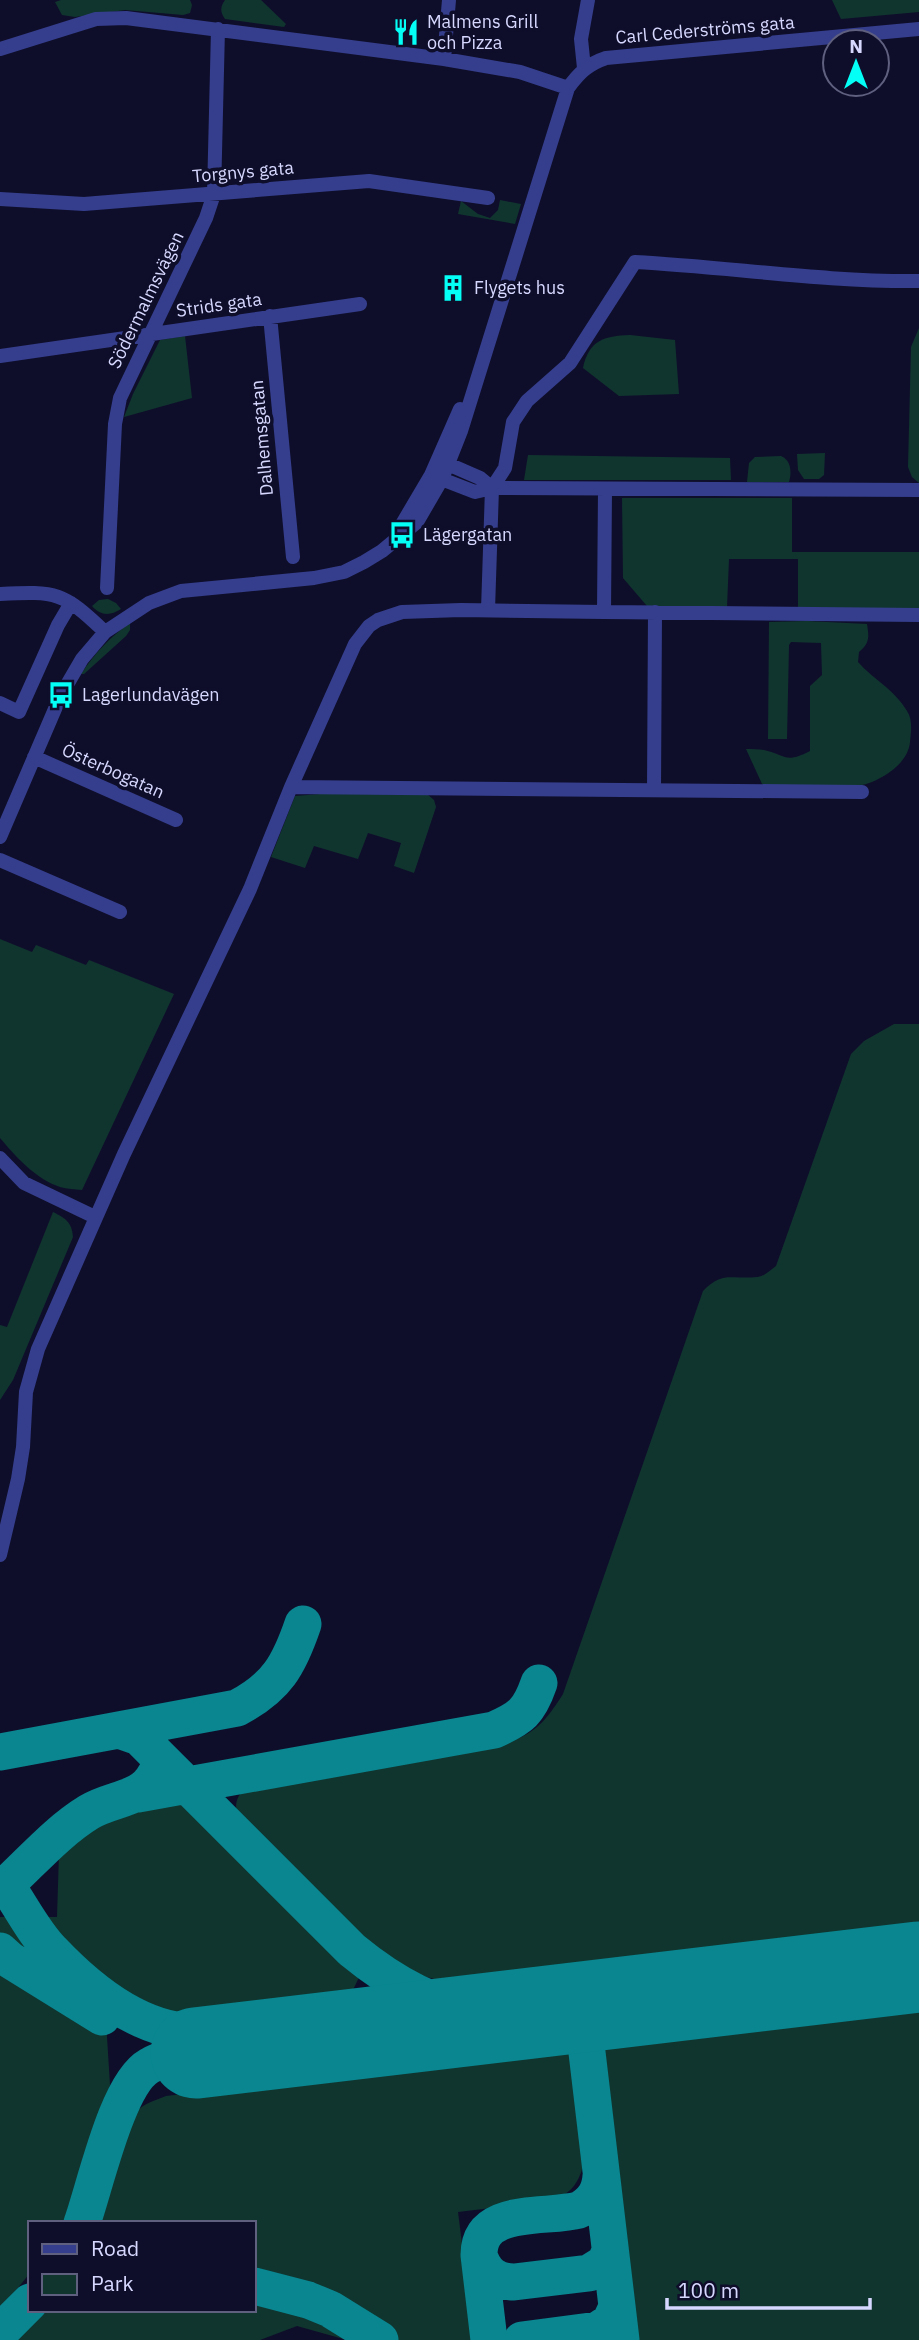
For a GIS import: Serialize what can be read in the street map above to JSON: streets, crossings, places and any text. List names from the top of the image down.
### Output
{
  "streets": {
    "street": [
      "Carl Cederströms gata",
      "Torgnys gata",
      "Södermalmsvägen",
      "Strids gata",
      "Dalhemsgatan",
      "Österbogatan"
    ]
  },
  "crossings": [
    ["Torgnys gata", "Södermalmsvägen"],
    ["Södermalmsvägen", "Strids gata"],
    ["Strids gata", "Dalhemsgatan"]
  ],
  "places": {
    "restaurant": ["Malmens Grill och Pizza"],
    "building": ["Flygets hus"],
    "bus stop": ["Lägergatan", "Lagerlundavägen"]
  },
  "legend": ["Road", "Park"],
  "scale_bar": "100 m",
  "north": "top"
}
